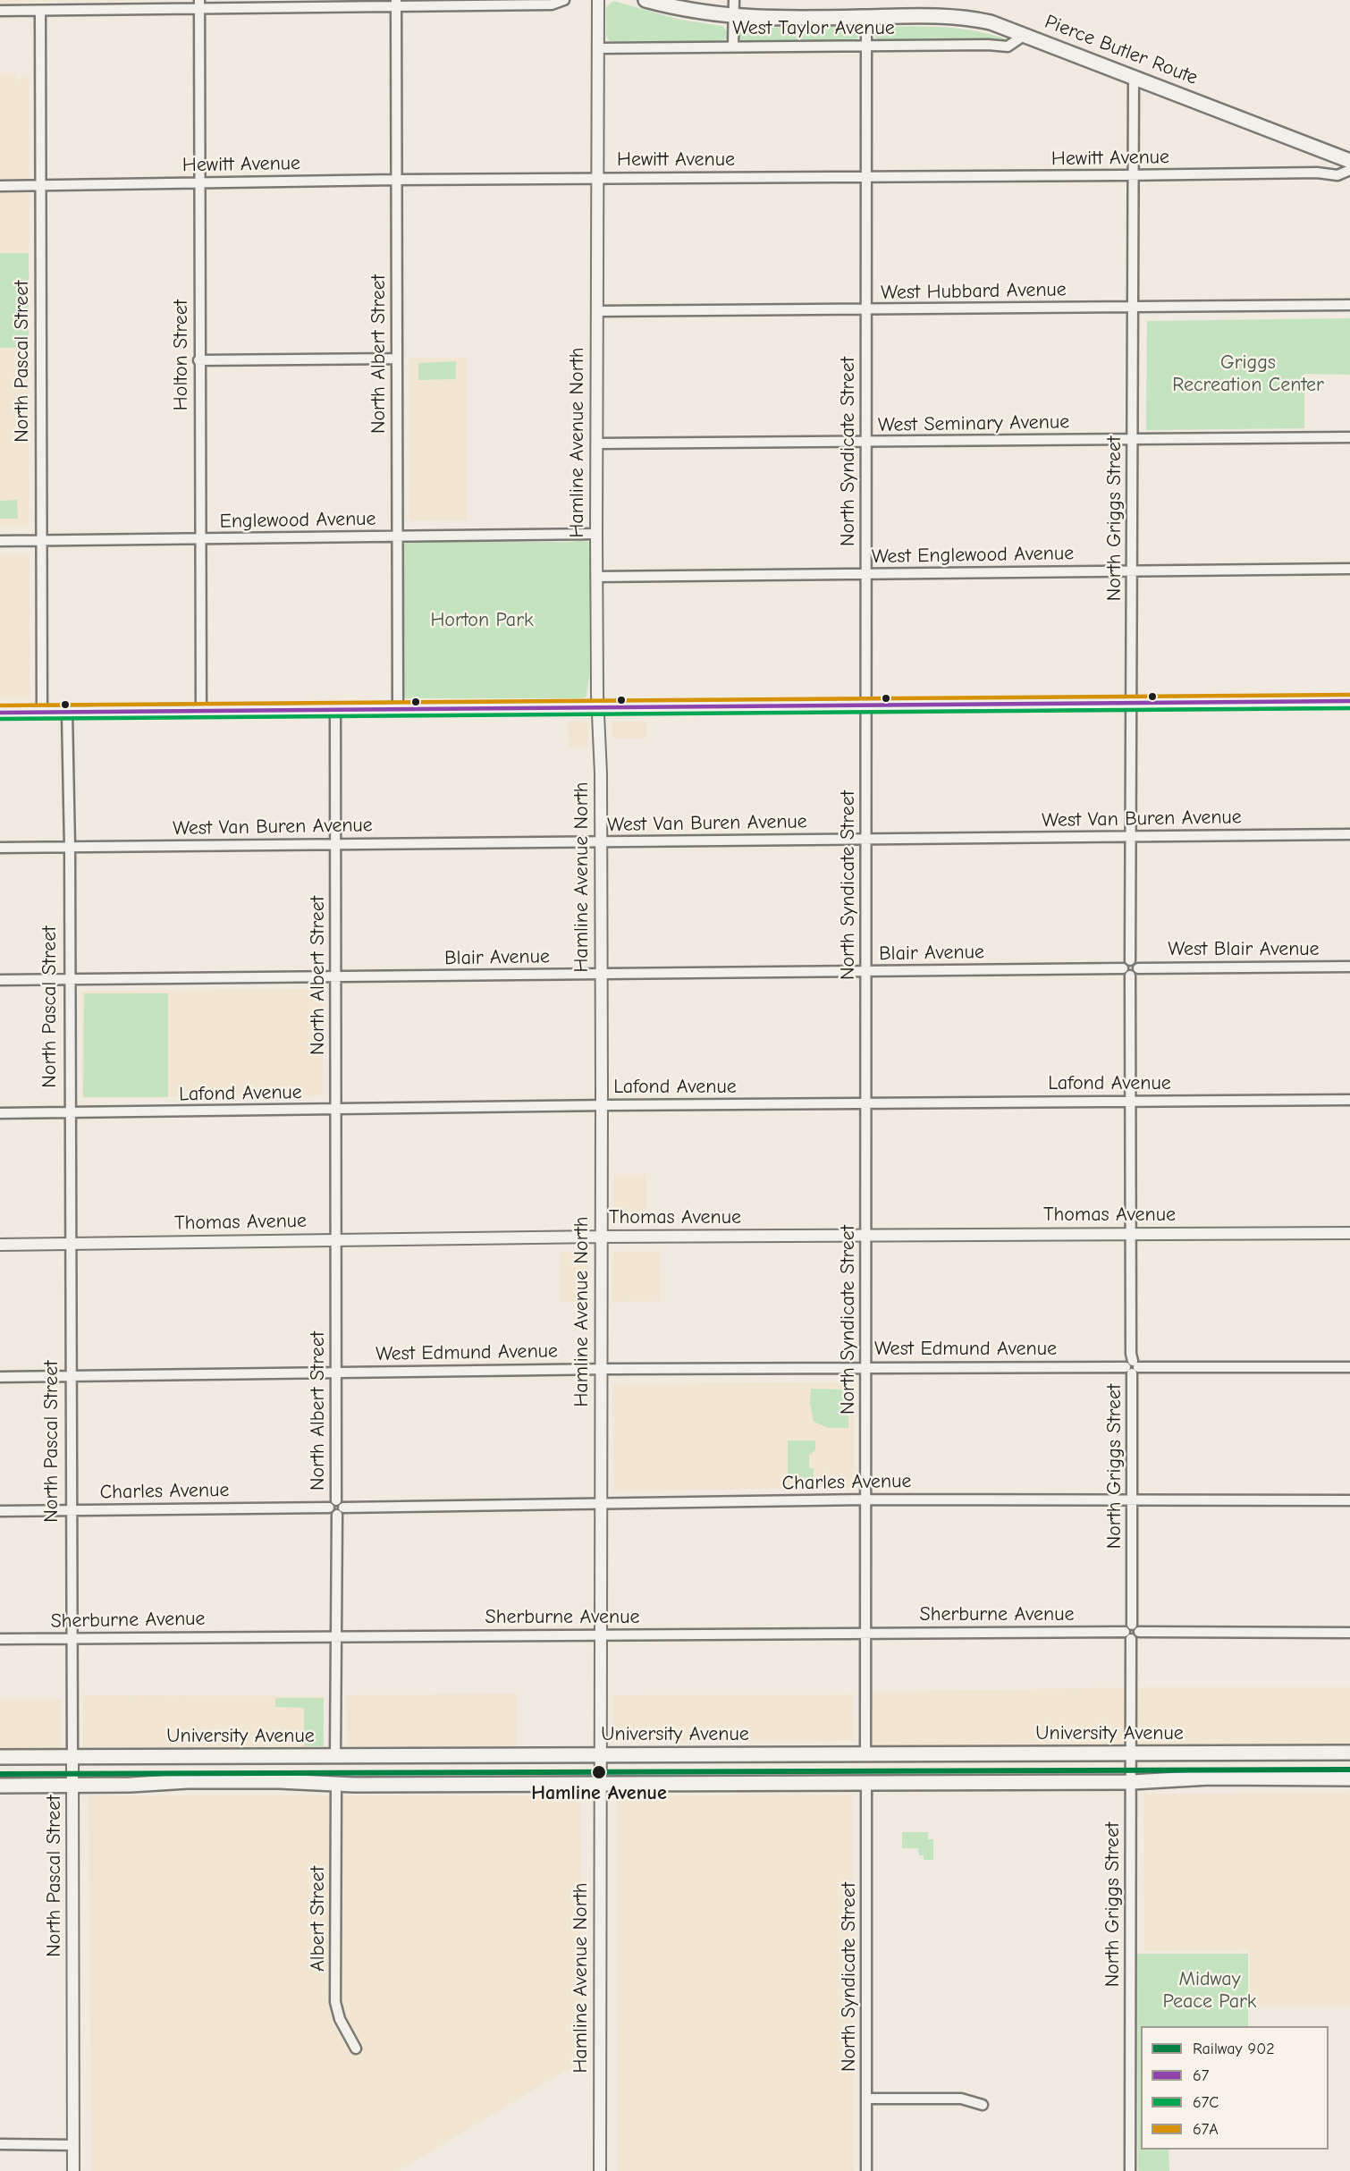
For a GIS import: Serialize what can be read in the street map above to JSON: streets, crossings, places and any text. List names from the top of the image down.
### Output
{
  "streets": {
    "main road": ["Pierce Butler Route", "University Avenue"],
    "street": [
      "West Taylor Avenue",
      "Hewitt Avenue",
      "West Hubbard Avenue",
      "North Albert Street",
      "Holton Street",
      "North Pascal Street",
      "West Seminary Avenue",
      "Hamline Avenue North",
      "North Syndicate Street",
      "North Griggs Street",
      "Englewood Avenue",
      "West Englewood Avenue",
      "West Van Buren Avenue",
      "West Blair Avenue",
      "Blair Avenue",
      "Lafond Avenue",
      "Thomas Avenue",
      "West Edmund Avenue",
      "Charles Avenue",
      "Sherburne Avenue",
      "Albert Street"
    ]
  },
  "crossings": [
    ["West Taylor Avenue", "Pierce Butler Route"],
    ["West Taylor Avenue", "Hamline Avenue North"],
    ["West Taylor Avenue", "North Syndicate Street"],
    ["Pierce Butler Route", "North Syndicate Street"],
    ["Pierce Butler Route", "North Griggs Street"],
    ["Hewitt Avenue", "North Albert Street"],
    ["Hewitt Avenue", "Holton Street"],
    ["Hewitt Avenue", "North Pascal Street"],
    ["Hewitt Avenue", "Hamline Avenue North"],
    ["Hewitt Avenue", "North Syndicate Street"],
    ["Hewitt Avenue", "North Griggs Street"],
    ["West Hubbard Avenue", "Hamline Avenue North"],
    ["West Hubbard Avenue", "North Syndicate Street"],
    ["West Hubbard Avenue", "North Griggs Street"],
    ["North Albert Street", "Englewood Avenue"],
    ["North Albert Street", "West Van Buren Avenue"],
    ["North Albert Street", "Blair Avenue"],
    ["North Albert Street", "Lafond Avenue"],
    ["North Albert Street", "Thomas Avenue"],
    ["North Albert Street", "West Edmund Avenue"],
    ["North Albert Street", "Charles Avenue"],
    ["North Albert Street", "Sherburne Avenue"],
    ["North Albert Street", "University Avenue"],
    ["Holton Street", "Englewood Avenue"],
    ["North Pascal Street", "Englewood Avenue"],
    ["North Pascal Street", "West Van Buren Avenue"],
    ["North Pascal Street", "Blair Avenue"],
    ["North Pascal Street", "Lafond Avenue"],
    ["North Pascal Street", "Thomas Avenue"],
    ["North Pascal Street", "West Edmund Avenue"],
    ["North Pascal Street", "Charles Avenue"],
    ["North Pascal Street", "Sherburne Avenue"],
    ["North Pascal Street", "University Avenue"],
    ["West Seminary Avenue", "Hamline Avenue North"],
    ["West Seminary Avenue", "North Syndicate Street"],
    ["West Seminary Avenue", "North Griggs Street"],
    ["Hamline Avenue North", "Englewood Avenue"],
    ["Hamline Avenue North", "West Englewood Avenue"],
    ["Hamline Avenue North", "West Van Buren Avenue"],
    ["Hamline Avenue North", "Blair Avenue"],
    ["Hamline Avenue North", "Lafond Avenue"],
    ["Hamline Avenue North", "Thomas Avenue"],
    ["Hamline Avenue North", "West Edmund Avenue"],
    ["Hamline Avenue North", "Charles Avenue"],
    ["Hamline Avenue North", "Sherburne Avenue"],
    ["Hamline Avenue North", "University Avenue"],
    ["North Syndicate Street", "West Englewood Avenue"],
    ["North Syndicate Street", "West Van Buren Avenue"],
    ["North Syndicate Street", "Blair Avenue"],
    ["North Syndicate Street", "Lafond Avenue"],
    ["North Syndicate Street", "Thomas Avenue"],
    ["North Syndicate Street", "West Edmund Avenue"],
    ["North Syndicate Street", "Charles Avenue"],
    ["North Syndicate Street", "Sherburne Avenue"],
    ["North Syndicate Street", "University Avenue"],
    ["North Griggs Street", "West Englewood Avenue"],
    ["North Griggs Street", "West Van Buren Avenue"],
    ["North Griggs Street", "West Blair Avenue"],
    ["North Griggs Street", "Blair Avenue"],
    ["North Griggs Street", "Lafond Avenue"],
    ["North Griggs Street", "Thomas Avenue"],
    ["North Griggs Street", "West Edmund Avenue"],
    ["North Griggs Street", "Charles Avenue"],
    ["North Griggs Street", "Sherburne Avenue"],
    ["North Griggs Street", "University Avenue"],
    ["West Blair Avenue", "Blair Avenue"]
  ],
  "parks": ["Griggs Recreation Center", "Horton Park", "Midway Peace Park"],
  "places": ["Hamline Avenue"],
  "lines": [
    "transit line 67A",
    "transit line 67",
    "transit line 67C",
    "rail line 902"
  ],
  "legend": [
    "Railway 902",
    "67",
    "67C",
    "67A"
  ]
}
